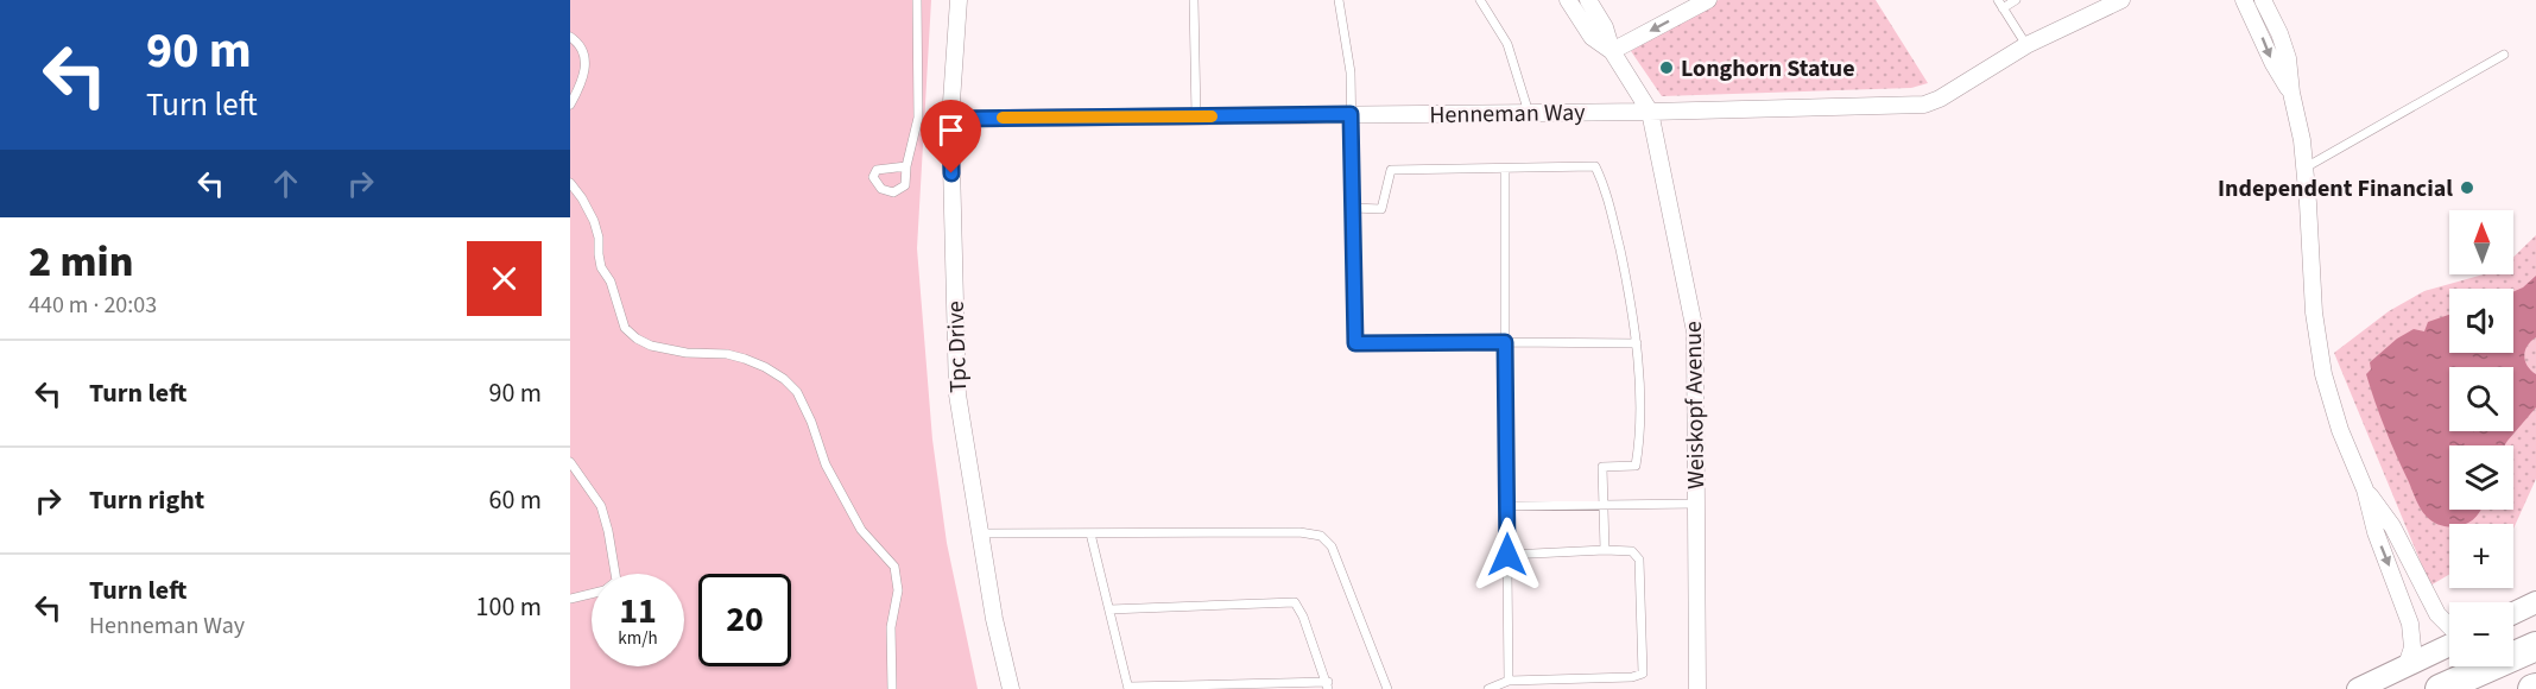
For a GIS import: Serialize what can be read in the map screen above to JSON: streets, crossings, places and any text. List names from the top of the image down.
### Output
{
  "streets": {
    "street": ["Henneman Way", "Tpc Drive", "Weiskopf Avenue"]
  },
  "crossings": [
    ["Henneman Way", "Tpc Drive"],
    ["Henneman Way", "Weiskopf Avenue"]
  ],
  "places": ["Longhorn Statue", "Independent Financial"],
  "north": "top",
  "page": {
    "turn": ["90 m", "Turn left"],
    "map_buttons": ["+", "−"],
    "heading": ["2 min", "440 m · 20:03"],
    "list": [
      {
        "name": "Turn left",
        "value": "90 m"
      },
      {
        "name": "Turn right",
        "value": "60 m"
      },
      {
        "name": "Turn left",
        "note": "Henneman Way",
        "value": "100 m"
      }
    ],
    "speed": "11 km/h",
    "limit": "20"
  }
}
